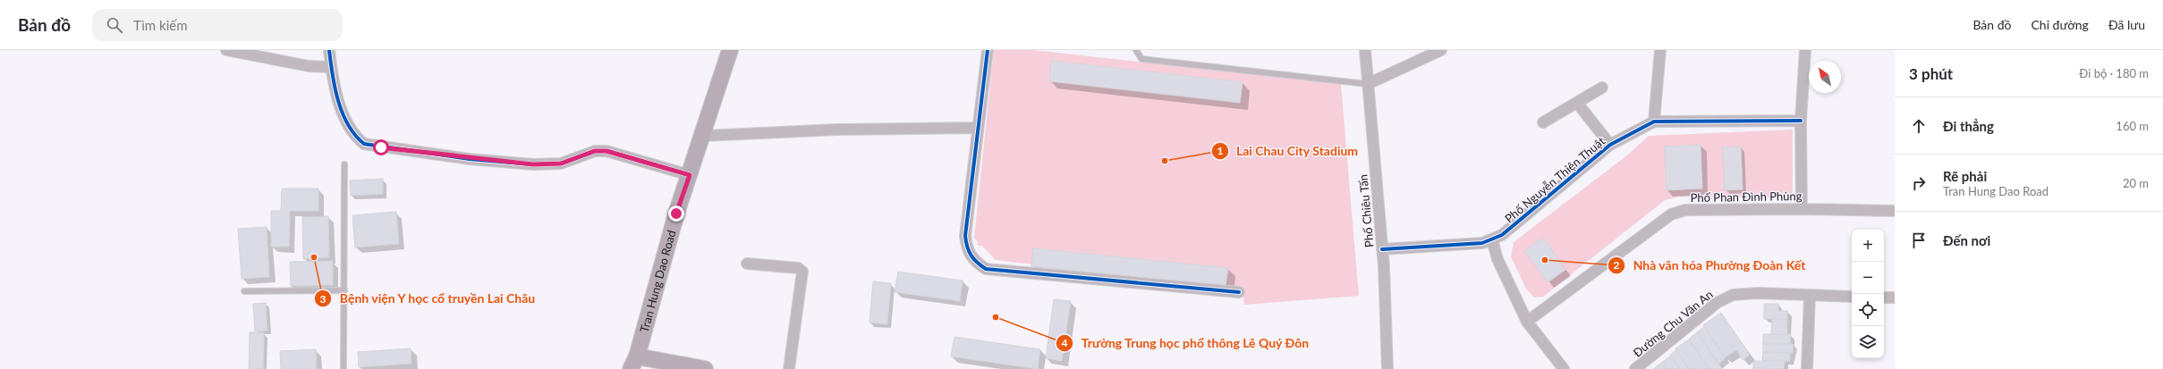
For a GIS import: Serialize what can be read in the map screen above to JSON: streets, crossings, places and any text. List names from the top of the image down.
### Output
{
  "streets": {
    "main road": ["Tran Hung Dao Road"],
    "street": [
      "Phố Nguyễn Thiện Thuật",
      "Phố Phan Đình Phùng",
      "Phố Chiêu Tấn",
      "Đường Chu Văn An"
    ]
  },
  "crossings": [
    ["Phố Nguyễn Thiện Thuật", "Phố Chiêu Tấn"]
  ],
  "places": [
    "Lai Chau City Stadium",
    "Bệnh viện Y học cổ truyền Lai Châu",
    "Nhà văn hóa Phường Đoàn Kết",
    "Trường Trung học phổ thông Lê Quý Đôn"
  ],
  "north": "top left",
  "page": {
    "header": "Bản đồ",
    "search": "Tìm kiếm",
    "nav": ["Bản đồ", "Chỉ đường", "Đã lưu"],
    "heading": ["3 phút", "Đi bộ · 180 m"],
    "list": [
      ["Đi thẳng", "160 m"],
      ["Rẽ phải", "Tran Hung Dao Road", "20 m"],
      "Đến nơi"
    ],
    "map_buttons": ["+", "−"]
  }
}
